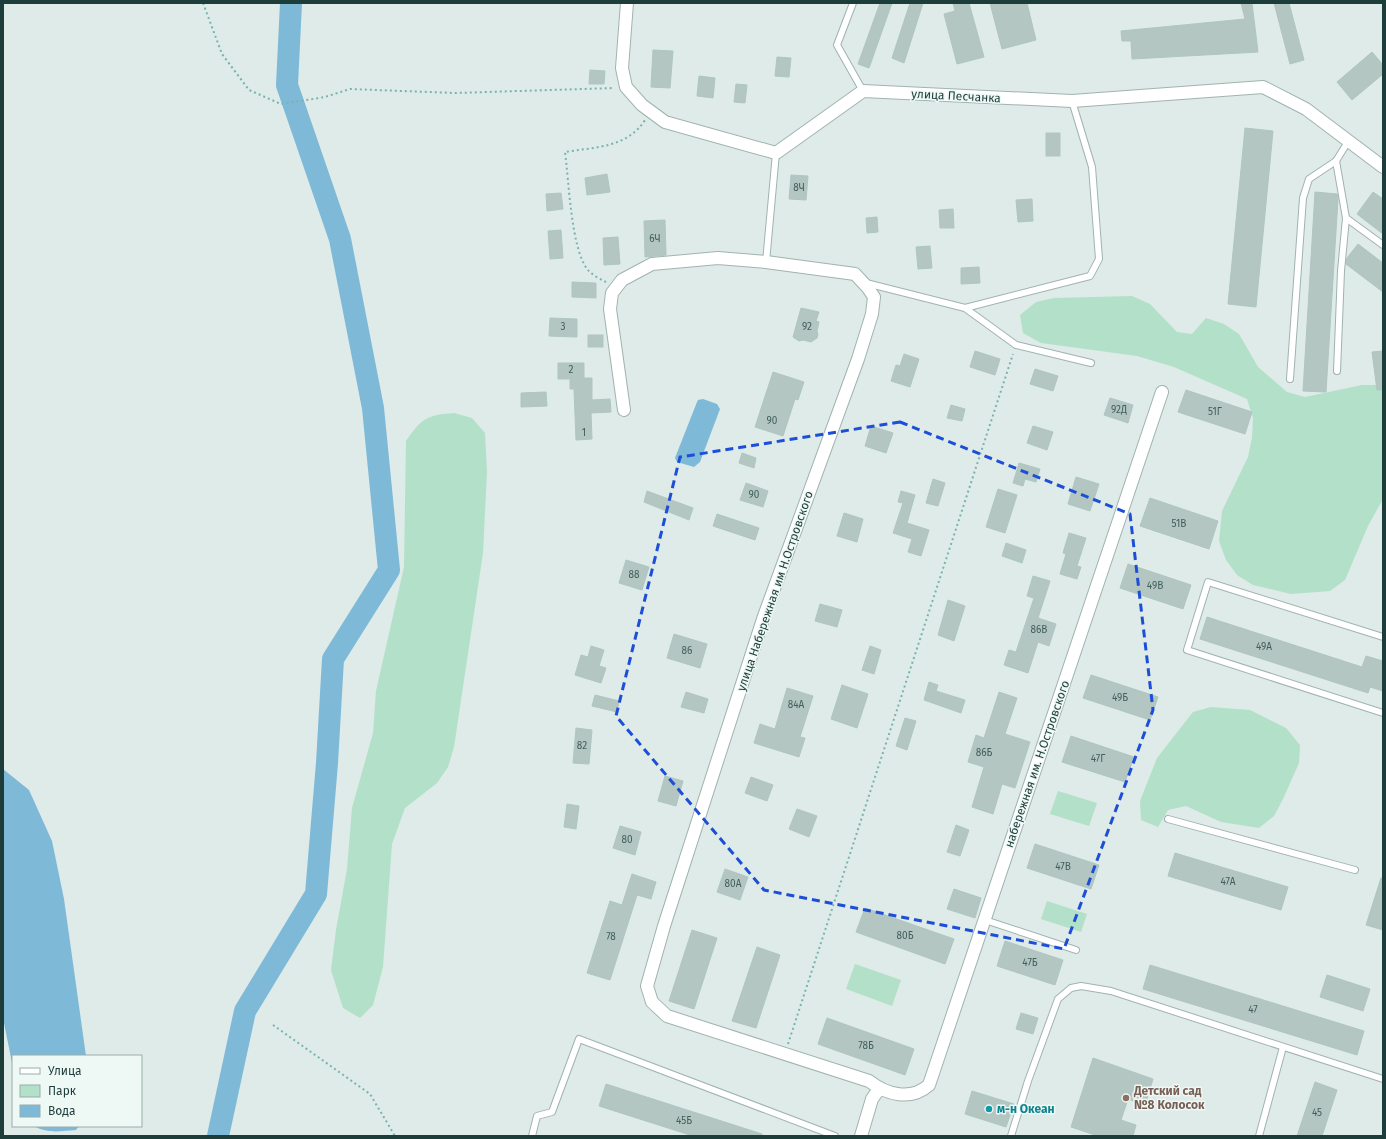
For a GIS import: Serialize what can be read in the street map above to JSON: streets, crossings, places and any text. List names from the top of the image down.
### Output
{
  "streets": {
    "street": ["улица Песчанка", "улица Набережная им Н.Островского", "набережная им. Н.Островского"]
  },
  "crossings": [
    ["улица Набережная им Н.Островского", "набережная им. Н.Островского"]
  ],
  "places": ["Детский сад №8 Колосок", "м-н Океан"],
  "house_numbers": [
    "8Ч",
    "6Ч",
    "3",
    "92",
    "2",
    "92Д",
    "51Г",
    "90",
    "1",
    "90",
    "51В",
    "88",
    "49В",
    "86В",
    "49А",
    "86",
    "49Б",
    "84А",
    "82",
    "86Б",
    "47Г",
    "80",
    "47В",
    "47А",
    "80А",
    "80Б",
    "78",
    "47Б",
    "47",
    "78Б",
    "45",
    "45Б"
  ],
  "legend": ["Улица", "Парк", "Вода"]
}
